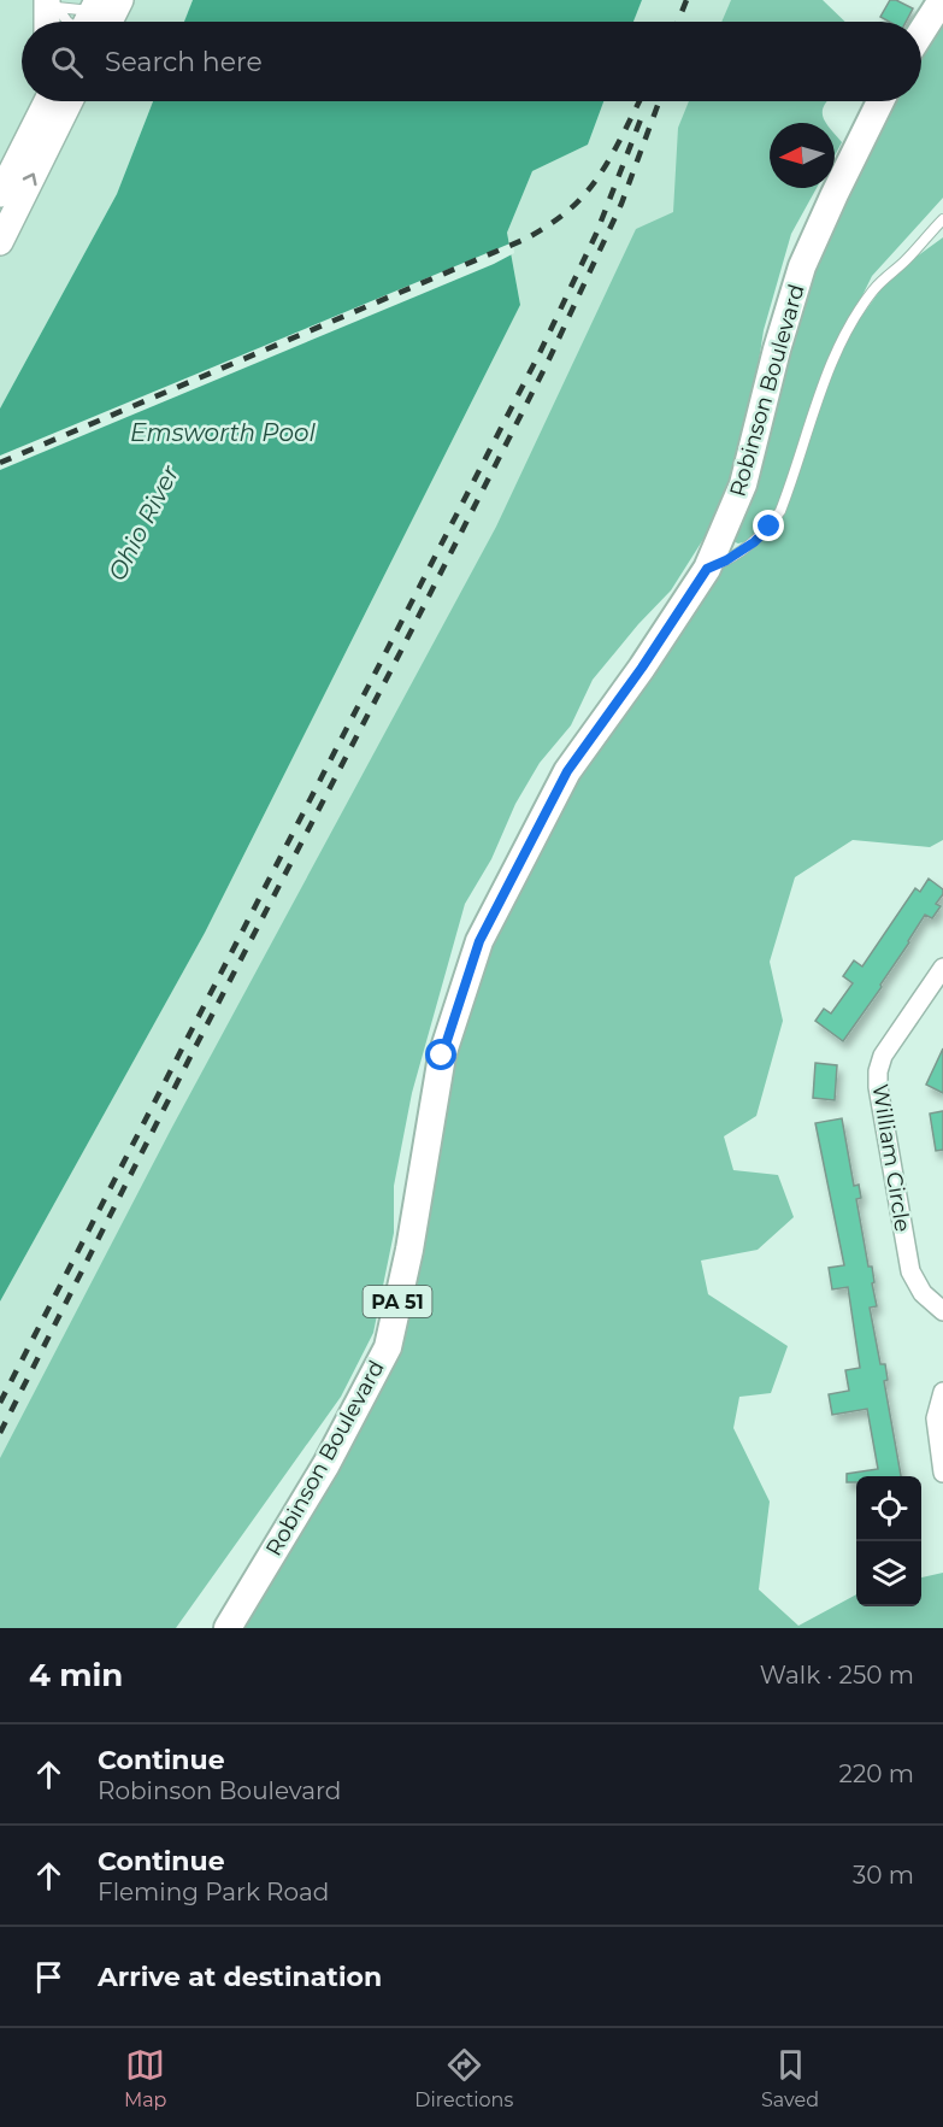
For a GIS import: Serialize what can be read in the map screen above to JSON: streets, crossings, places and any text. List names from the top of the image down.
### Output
{
  "streets": {
    "main road": ["Robinson Boulevard", "PA 51"],
    "street": ["William Circle"]
  },
  "water": ["Emsworth Pool", "Ohio River"],
  "north": "left",
  "page": {
    "search": "Search here",
    "heading": ["4 min", "Walk · 250 m"],
    "list": [
      ["Continue", "Robinson Boulevard", "220 m"],
      ["Continue", "Fleming Park Road", "30 m"],
      "Arrive at destination"
    ],
    "nav": ["Map", "Directions", "Saved"]
  }
}
